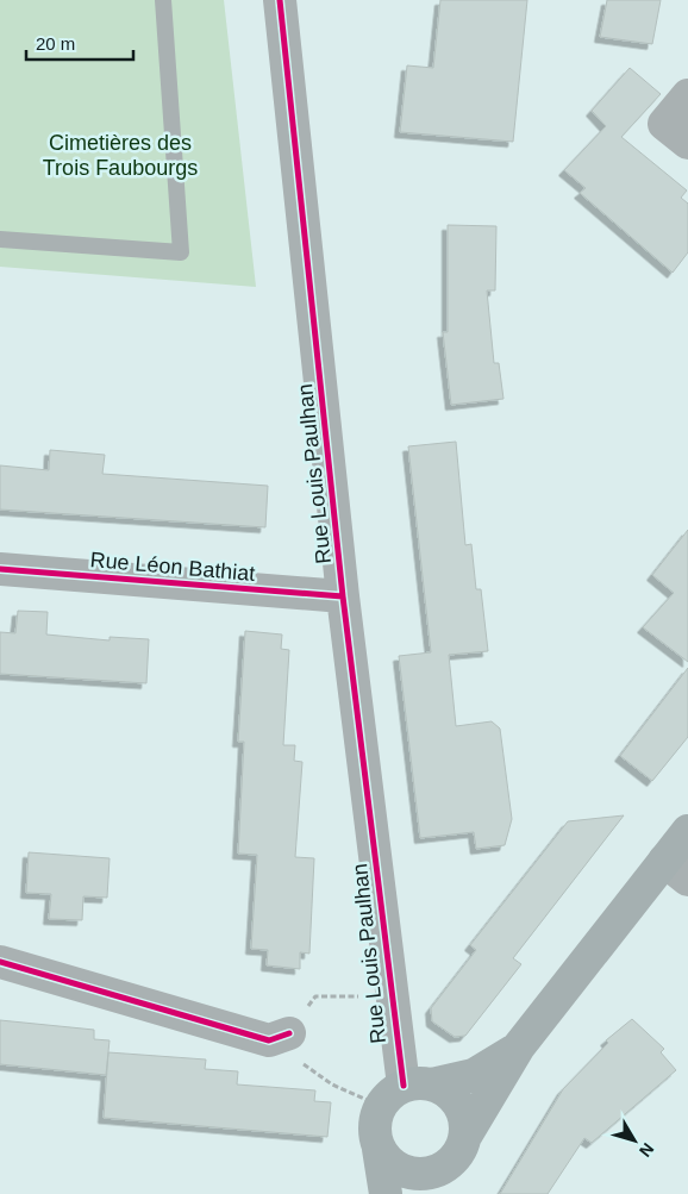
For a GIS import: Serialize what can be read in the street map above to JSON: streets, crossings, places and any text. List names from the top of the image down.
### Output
{
  "streets": {
    "street": ["Rue Louis Paulhan", "Rue Léon Bathiat"]
  },
  "crossings": [
    ["Rue Louis Paulhan", "Rue Léon Bathiat"]
  ],
  "parks": ["Cimetières des Trois Faubourgs"],
  "scale_bar": "20 m",
  "north": "bottom right"
}
